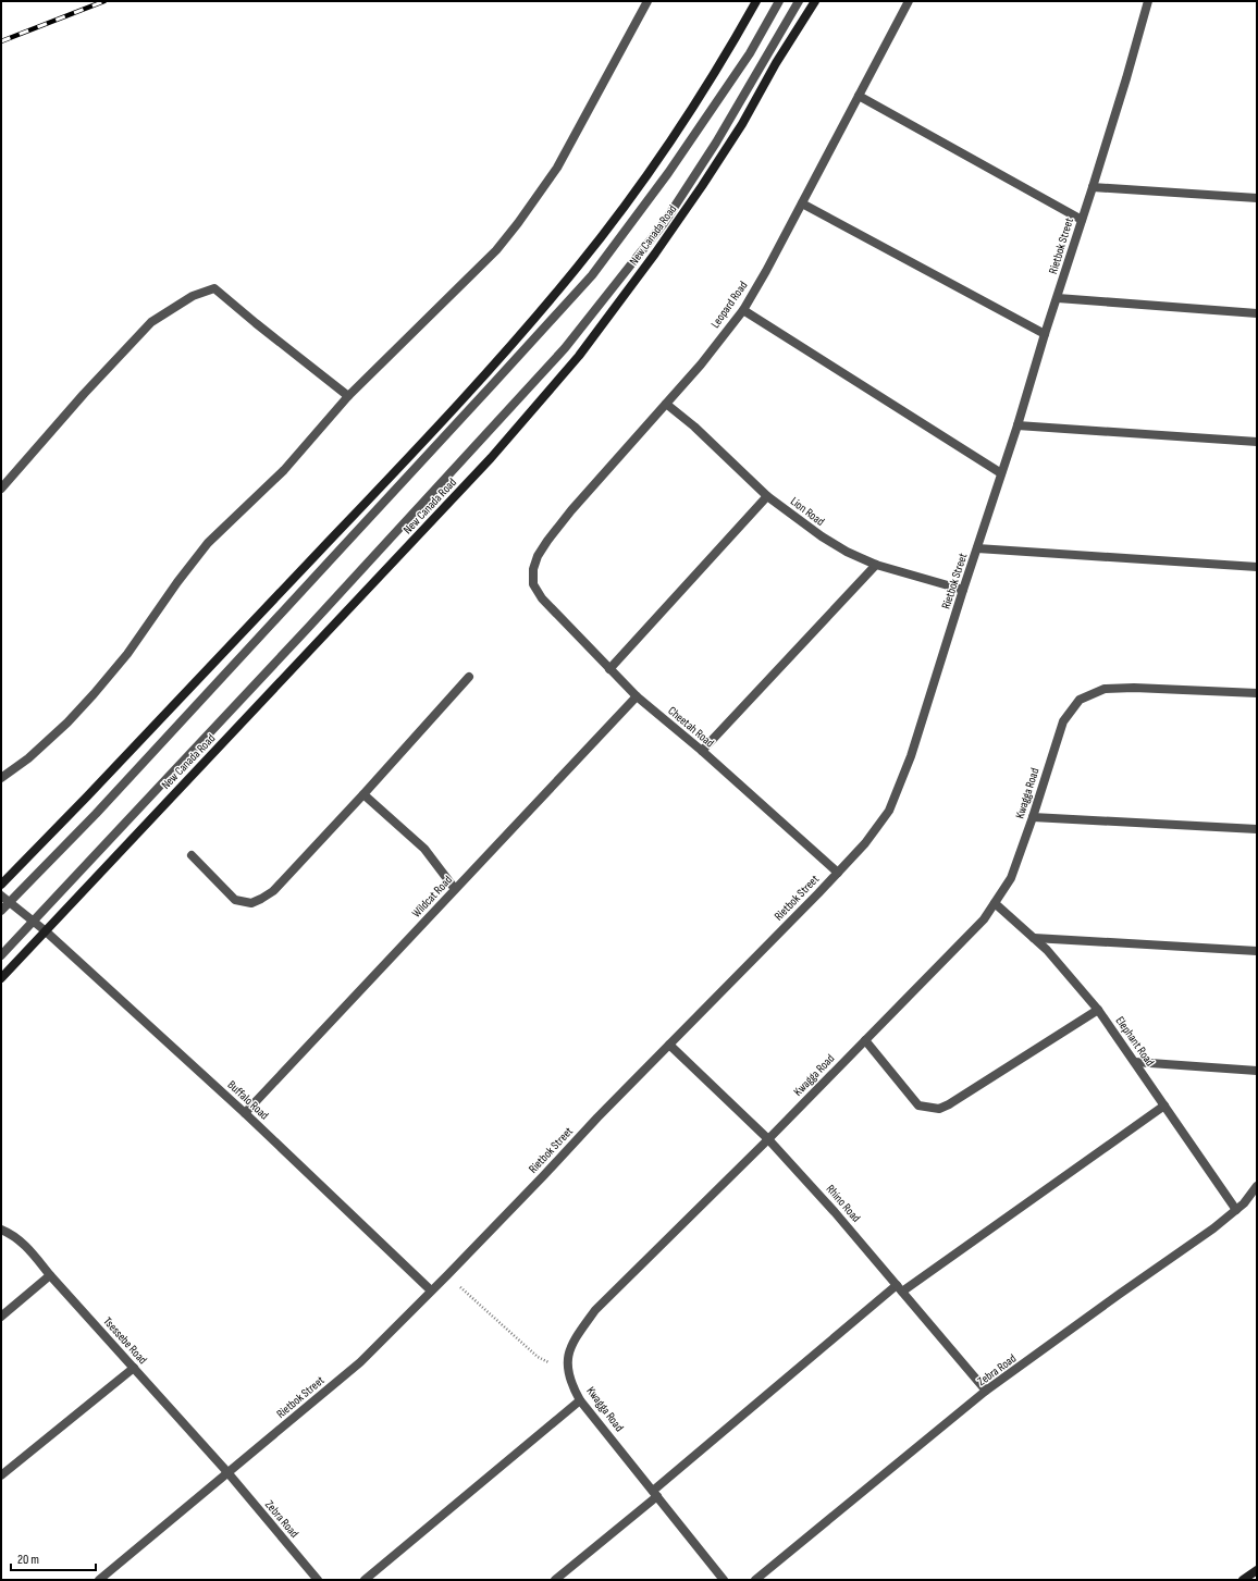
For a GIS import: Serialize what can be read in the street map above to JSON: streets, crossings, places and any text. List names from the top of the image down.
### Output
{
  "streets": {
    "main road": ["New Canada Road"],
    "street": [
      "Rietbok Street",
      "Leopard Road",
      "Lion Road",
      "Cheetah Road",
      "Kwagga Road",
      "Wildcat Road",
      "Elephant Road",
      "Buffalo Road",
      "Rhino Road",
      "Tsessebe Road",
      "Zebra Road"
    ]
  },
  "crossings": [
    ["New Canada Road", "Buffalo Road"],
    ["Rietbok Street", "Lion Road"],
    ["Rietbok Street", "Cheetah Road"],
    ["Rietbok Street", "Buffalo Road"],
    ["Rietbok Street", "Rhino Road"],
    ["Rietbok Street", "Tsessebe Road"],
    ["Rietbok Street", "Zebra Road"],
    ["Leopard Road", "Lion Road"],
    ["Leopard Road", "Cheetah Road"],
    ["Cheetah Road", "Wildcat Road"],
    ["Kwagga Road", "Elephant Road"],
    ["Kwagga Road", "Rhino Road"],
    ["Wildcat Road", "Buffalo Road"],
    ["Elephant Road", "Zebra Road"],
    ["Rhino Road", "Zebra Road"],
    ["Tsessebe Road", "Zebra Road"]
  ],
  "scale_bar": "20 m"
}
